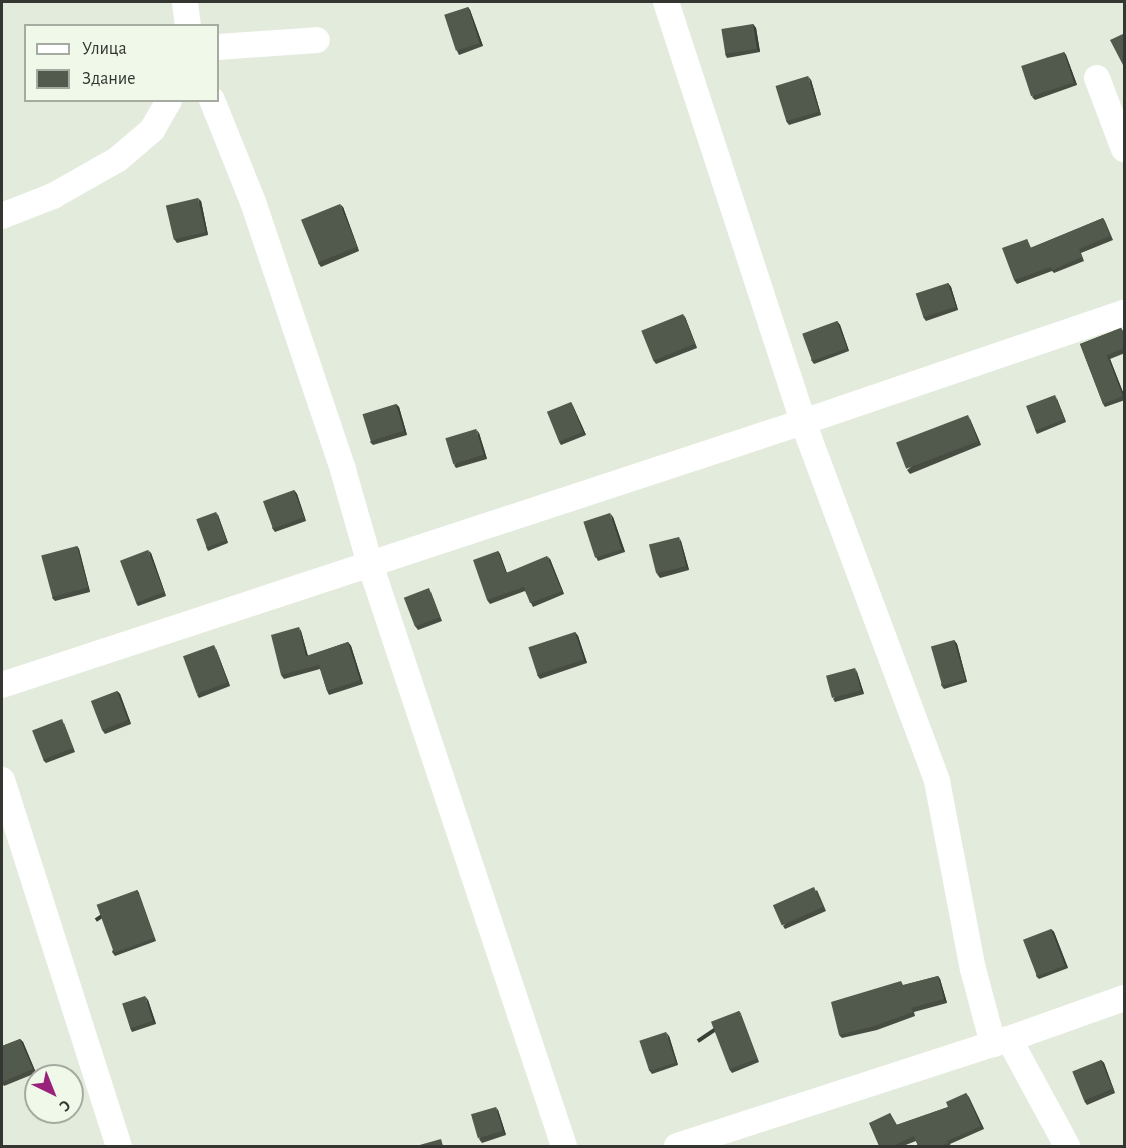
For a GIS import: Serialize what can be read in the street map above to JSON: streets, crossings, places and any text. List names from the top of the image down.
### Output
{
  "legend": ["Улица", "Здание"],
  "north": "bottom right"
}
